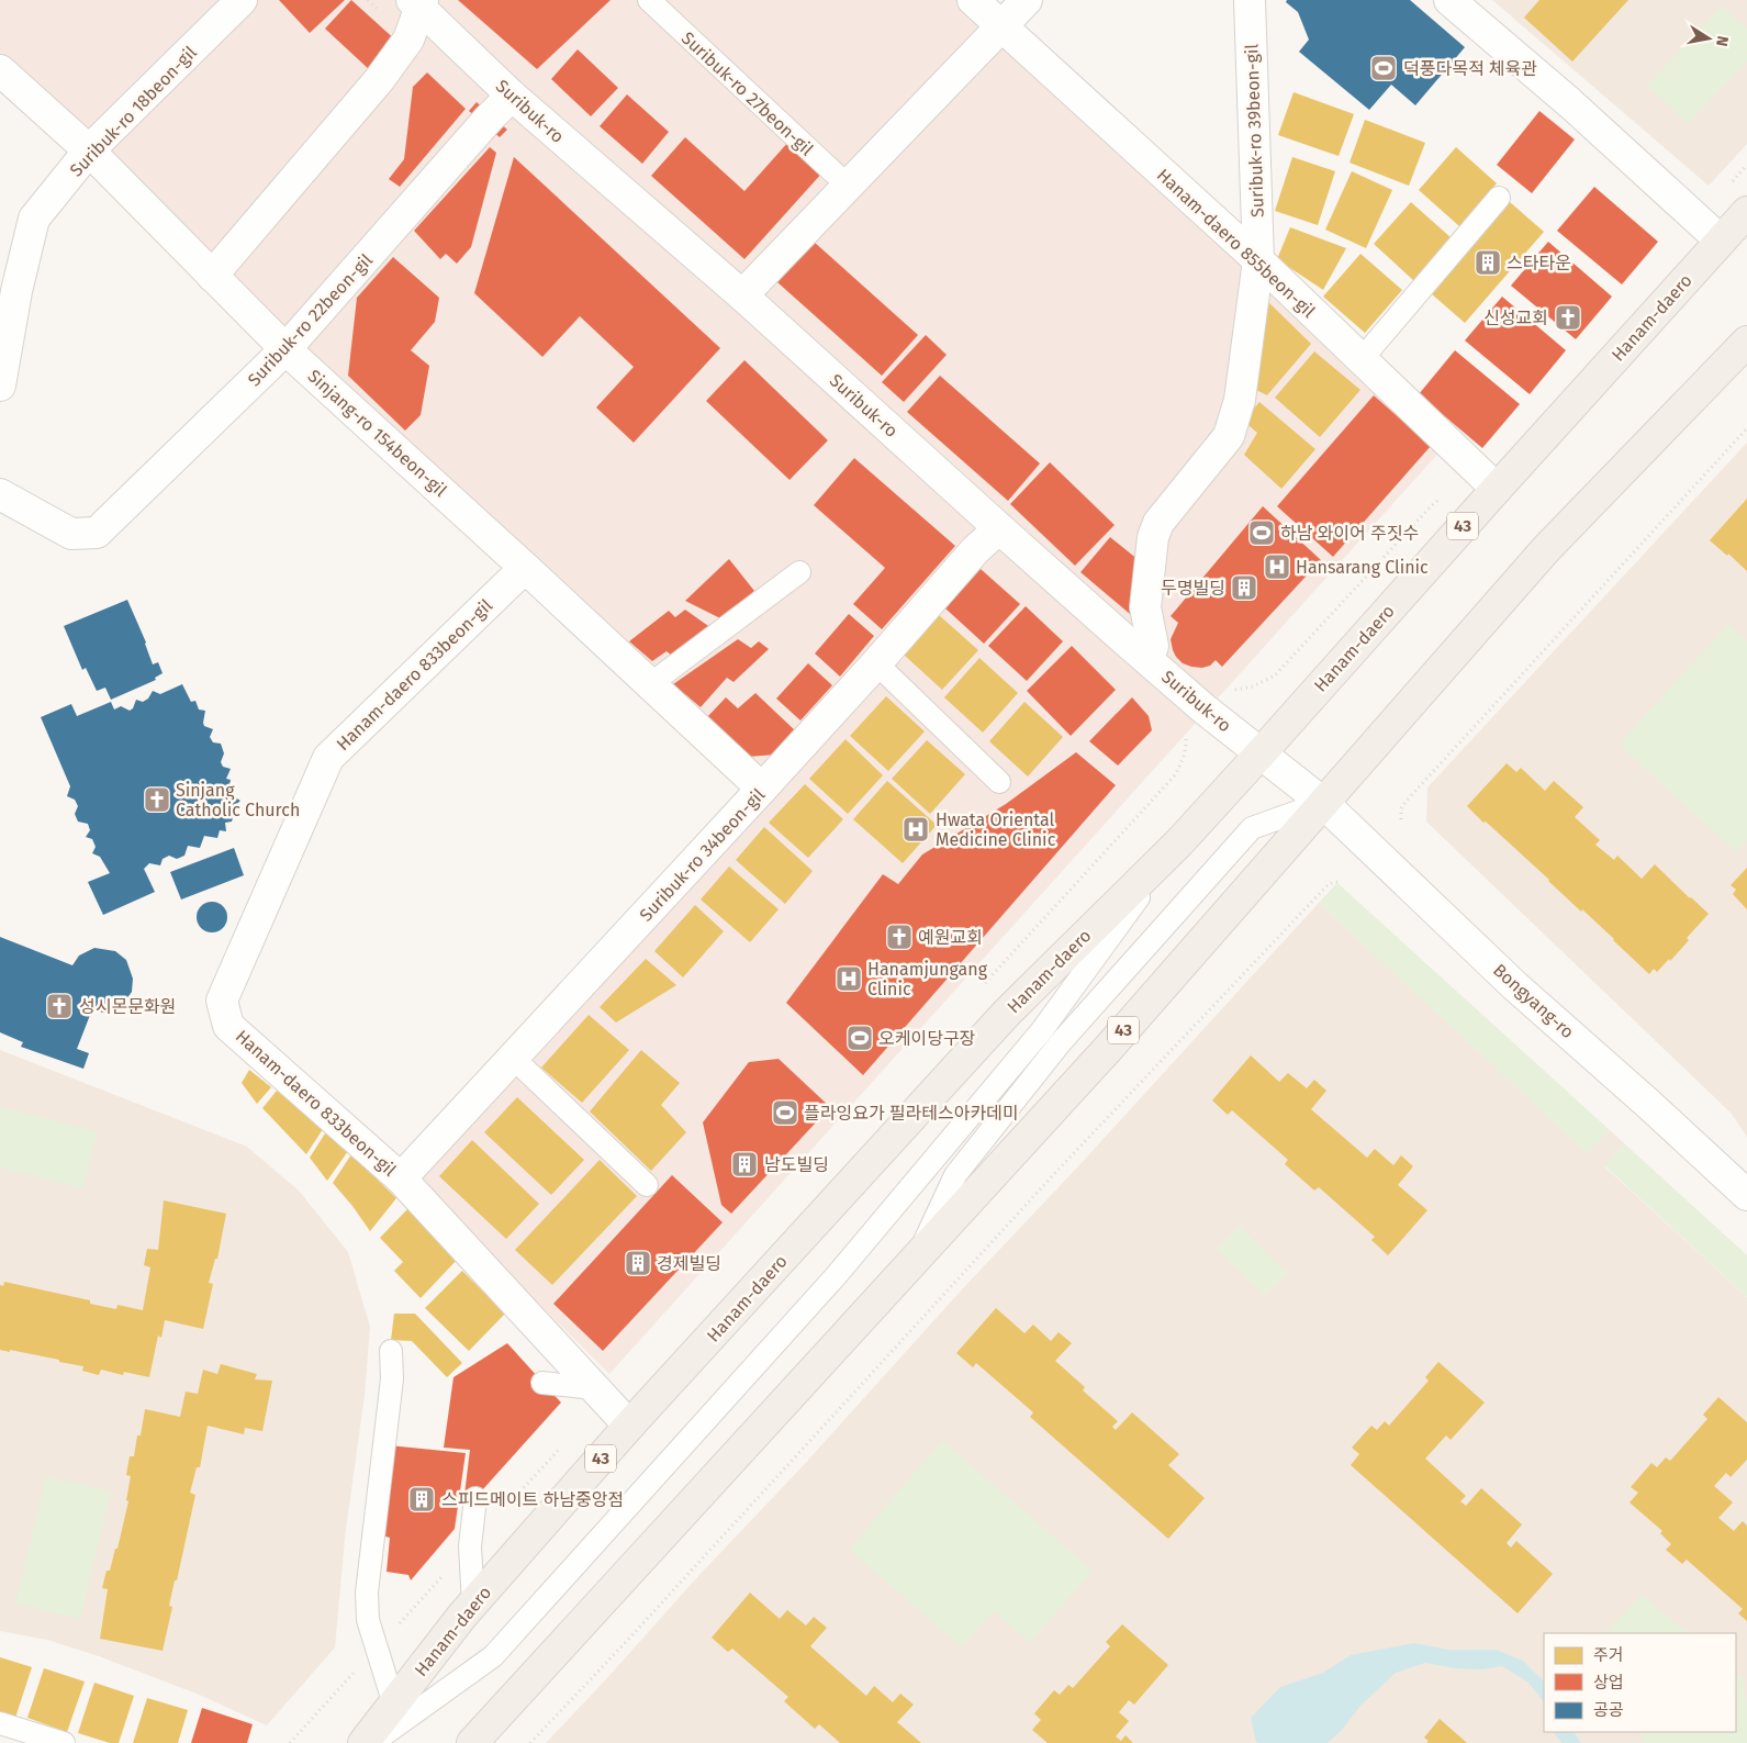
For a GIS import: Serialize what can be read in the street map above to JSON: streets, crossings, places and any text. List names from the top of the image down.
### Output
{
  "streets": {
    "main road": ["Hanam-daero", "43"],
    "street": [
      "Suribuk-ro 18beon-gil",
      "Suribuk-ro",
      "Suribuk-ro 39beon-gil",
      "Hanam-daero 855beon-gil",
      "Suribuk-ro 22beon-gil",
      "Sinjang-ro 154beon-gil",
      "Hanam-daero 833beon-gil",
      "Suribuk-ro 34beon-gil",
      "Bongyang-ro"
    ],
    "lane": ["Suribuk-ro 27beon-gil"]
  },
  "crossings": [
    ["Suribuk-ro 18beon-gil", "Sinjang-ro 154beon-gil"],
    ["Suribuk-ro", "Suribuk-ro 39beon-gil"],
    ["Suribuk-ro", "Hanam-daero"],
    ["Suribuk-ro", "Suribuk-ro 22beon-gil"],
    ["Suribuk-ro", "43"],
    ["Suribuk-ro", "Suribuk-ro 34beon-gil"],
    ["Suribuk-ro", "Bongyang-ro"],
    ["Suribuk-ro 39beon-gil", "Hanam-daero 855beon-gil"],
    ["Hanam-daero 855beon-gil", "Hanam-daero"],
    ["Hanam-daero", "Hanam-daero 833beon-gil"],
    ["Suribuk-ro 22beon-gil", "Sinjang-ro 154beon-gil"],
    ["Sinjang-ro 154beon-gil", "Hanam-daero 833beon-gil"],
    ["Sinjang-ro 154beon-gil", "Suribuk-ro 34beon-gil"],
    ["43", "Bongyang-ro"],
    ["Hanam-daero 833beon-gil", "Suribuk-ro 34beon-gil"]
  ],
  "places": {
    "sports": [
      "덕풍다목적 체육관",
      "하남 와이어 주짓수",
      "오케이당구장",
      "플라잉요가 필라테스아카데미"
    ],
    "building": [
      "스타타운",
      "두명빌딩",
      "남도빌딩",
      "경제빌딩",
      "스피드메이트 하남중앙점"
    ],
    "church": [
      "신성교회",
      "Sinjang Catholic Church",
      "예원교회",
      "성시몬문화원"
    ],
    "hospital": ["Hansarang Clinic", "Hwata Oriental Medicine Clinic", "Hanamjungang Clinic"]
  },
  "legend": ["주거", "상업", "공공"],
  "north": "right"
}
